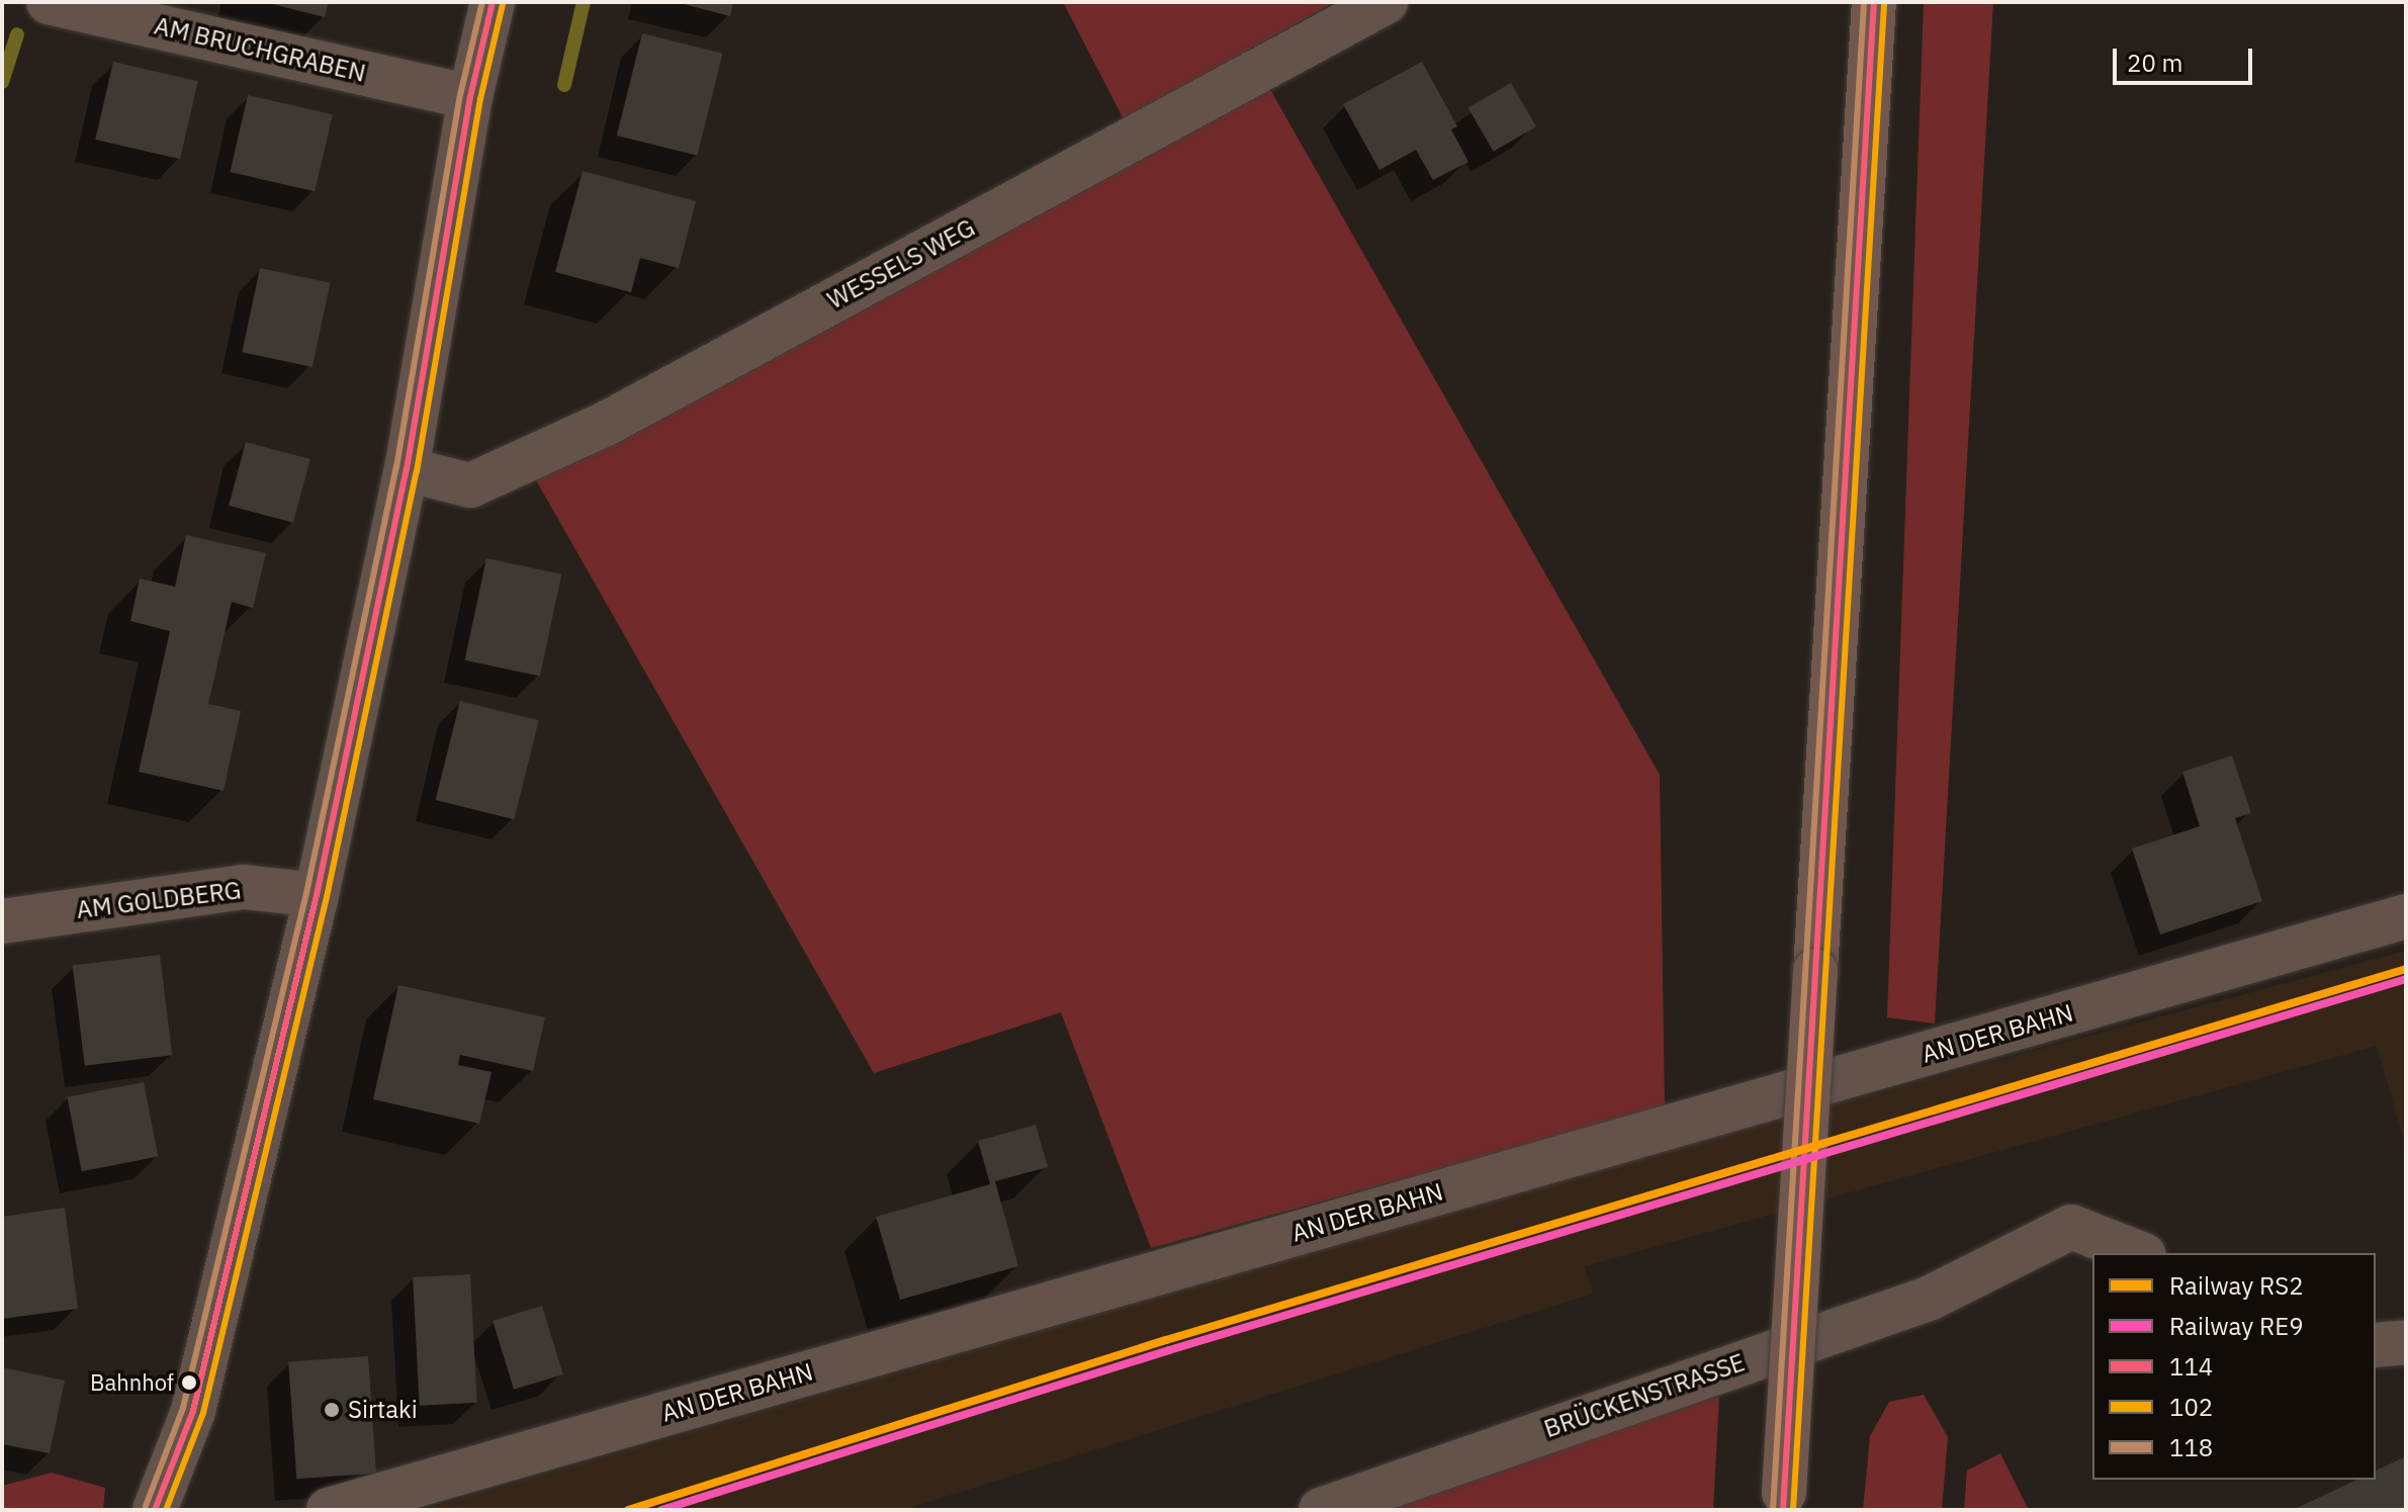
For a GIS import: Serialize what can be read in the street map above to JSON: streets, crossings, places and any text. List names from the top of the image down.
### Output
{
  "streets": {
    "street": [
      "AM BRUCHGRABEN",
      "WESSELS WEG",
      "AM GOLDBERG",
      "AN DER BAHN",
      "BRÜCKENSTRASSE"
    ]
  },
  "places": ["Bahnhof", "Sirtaki"],
  "lines": [
    "transit line 114",
    "transit line 118",
    "transit line 102",
    "rail line RS2",
    "rail line RE9"
  ],
  "legend": [
    "Railway RS2",
    "Railway RE9",
    "114",
    "102",
    "118"
  ],
  "scale_bar": "20 m"
}
